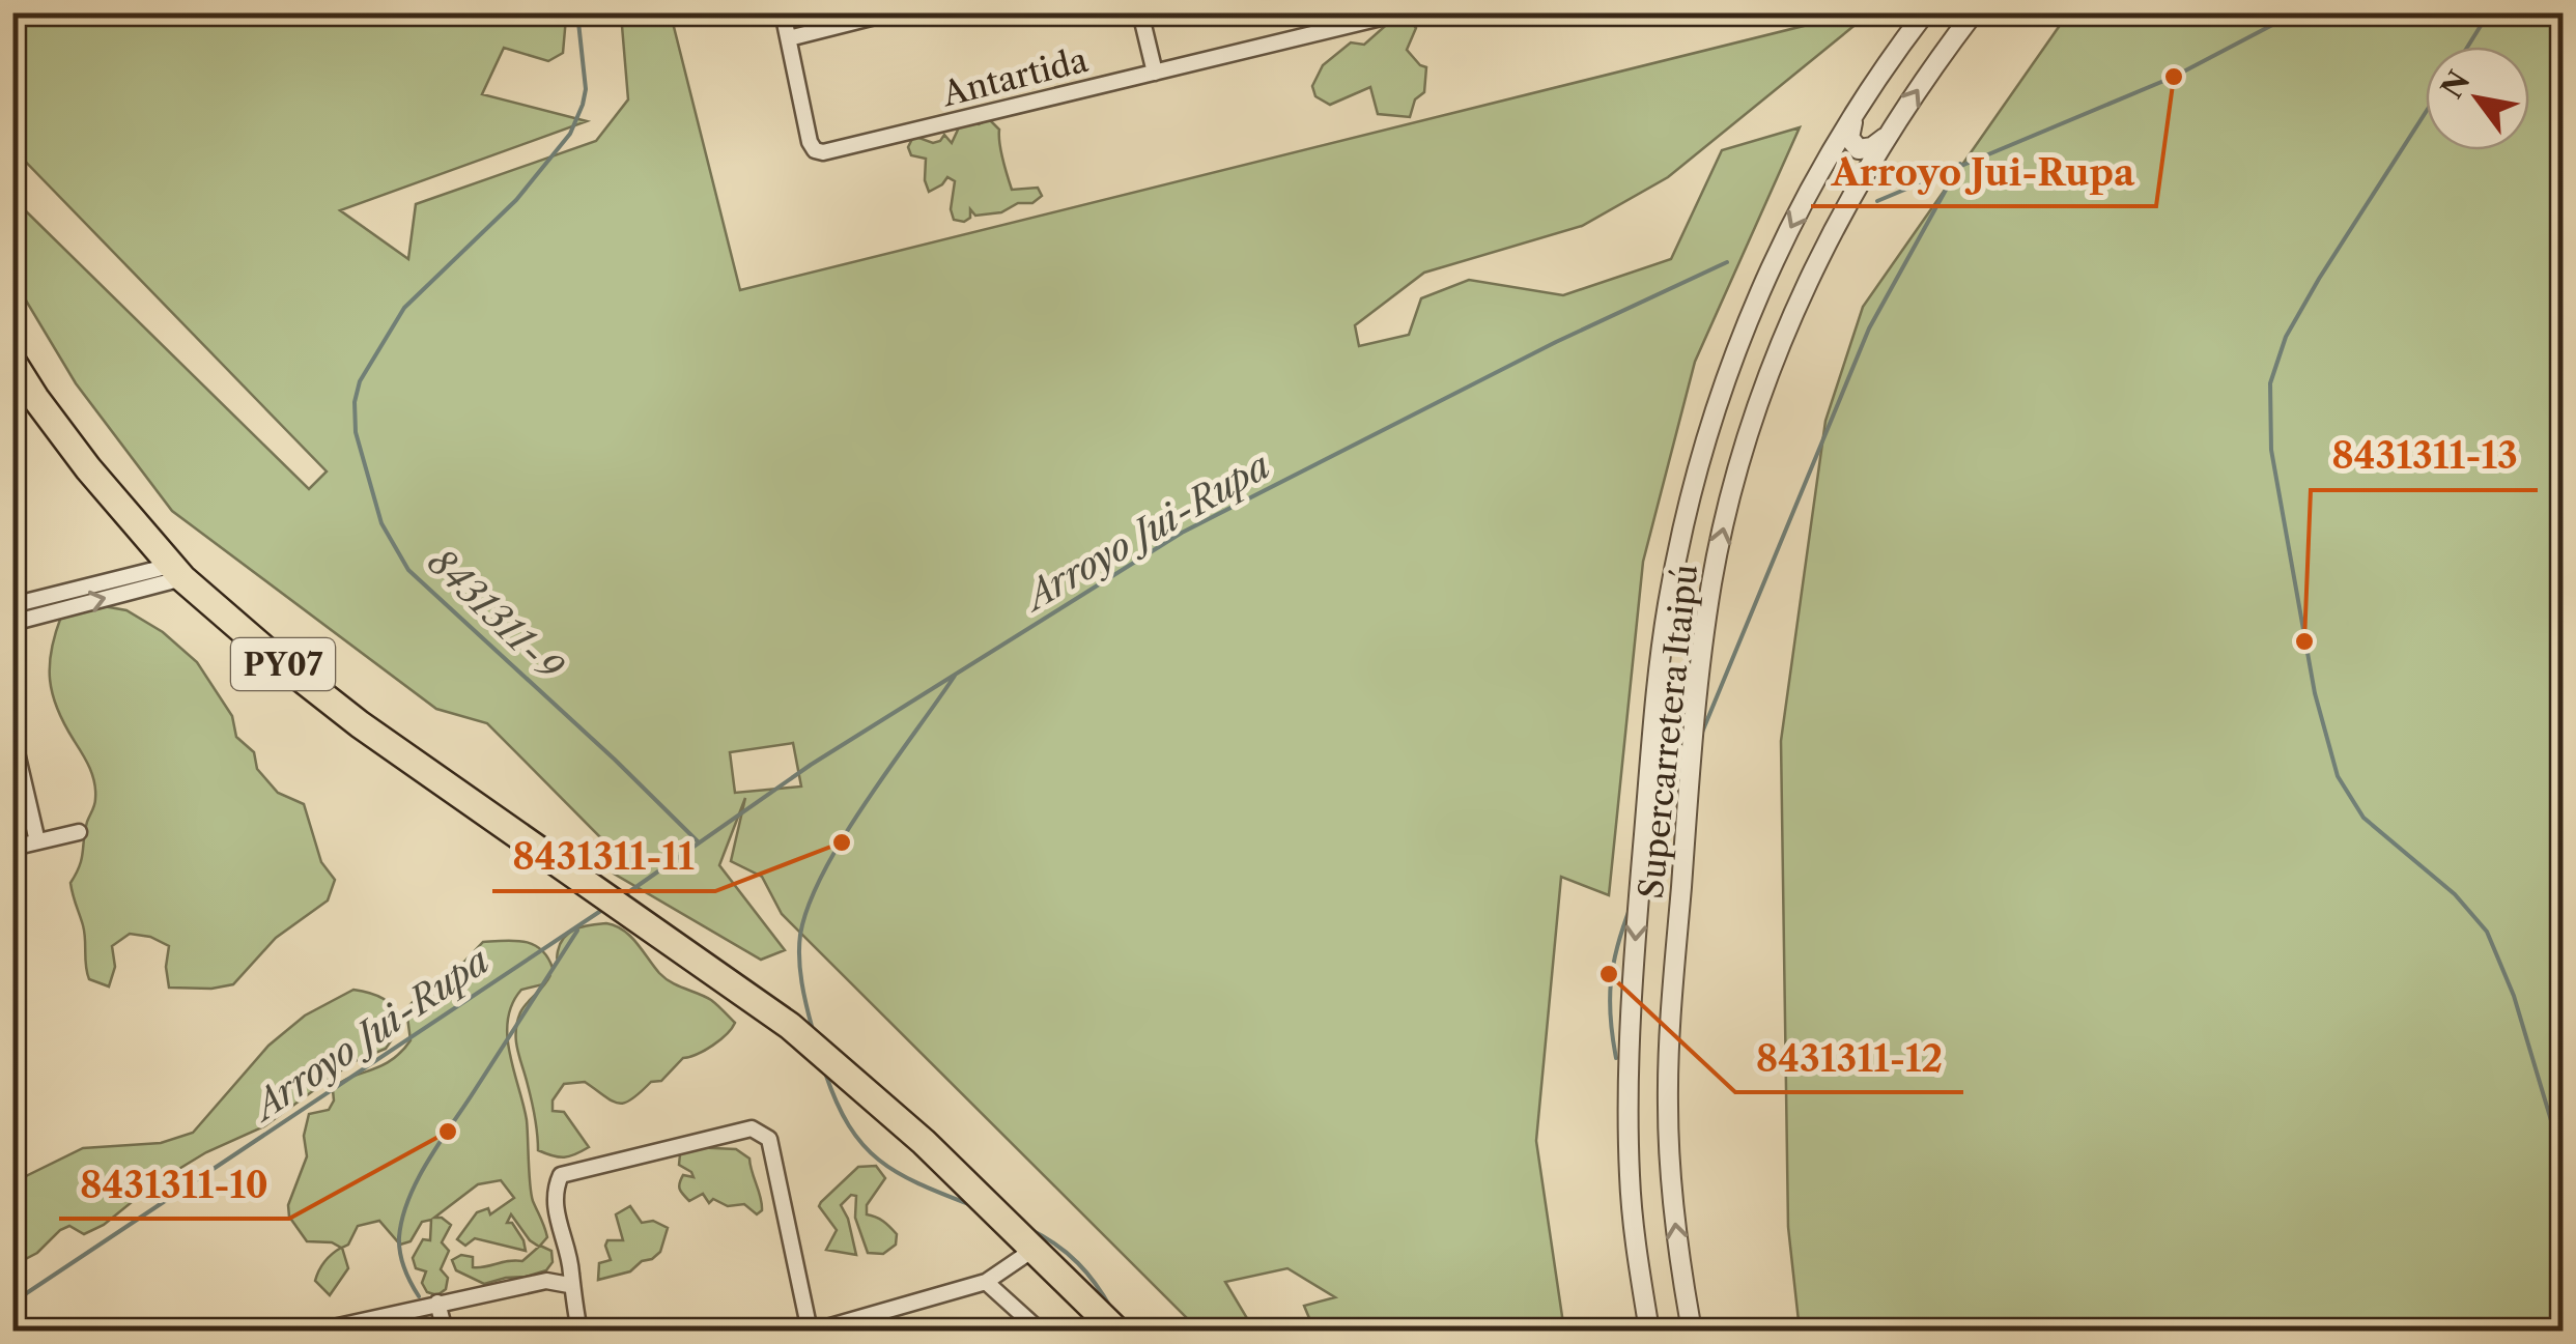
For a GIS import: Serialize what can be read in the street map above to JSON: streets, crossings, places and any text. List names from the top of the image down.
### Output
{
  "streets": {
    "highway": ["PY07"],
    "street": ["Antartida", "Supercarretera Itaipú"]
  },
  "water": ["Arroyo Jui-Rupa", "8431311-9"],
  "places": [
    "Arroyo Jui-Rupa",
    "8431311-13",
    "8431311-11",
    "8431311-12",
    "8431311-10"
  ],
  "north": "top left"
}
